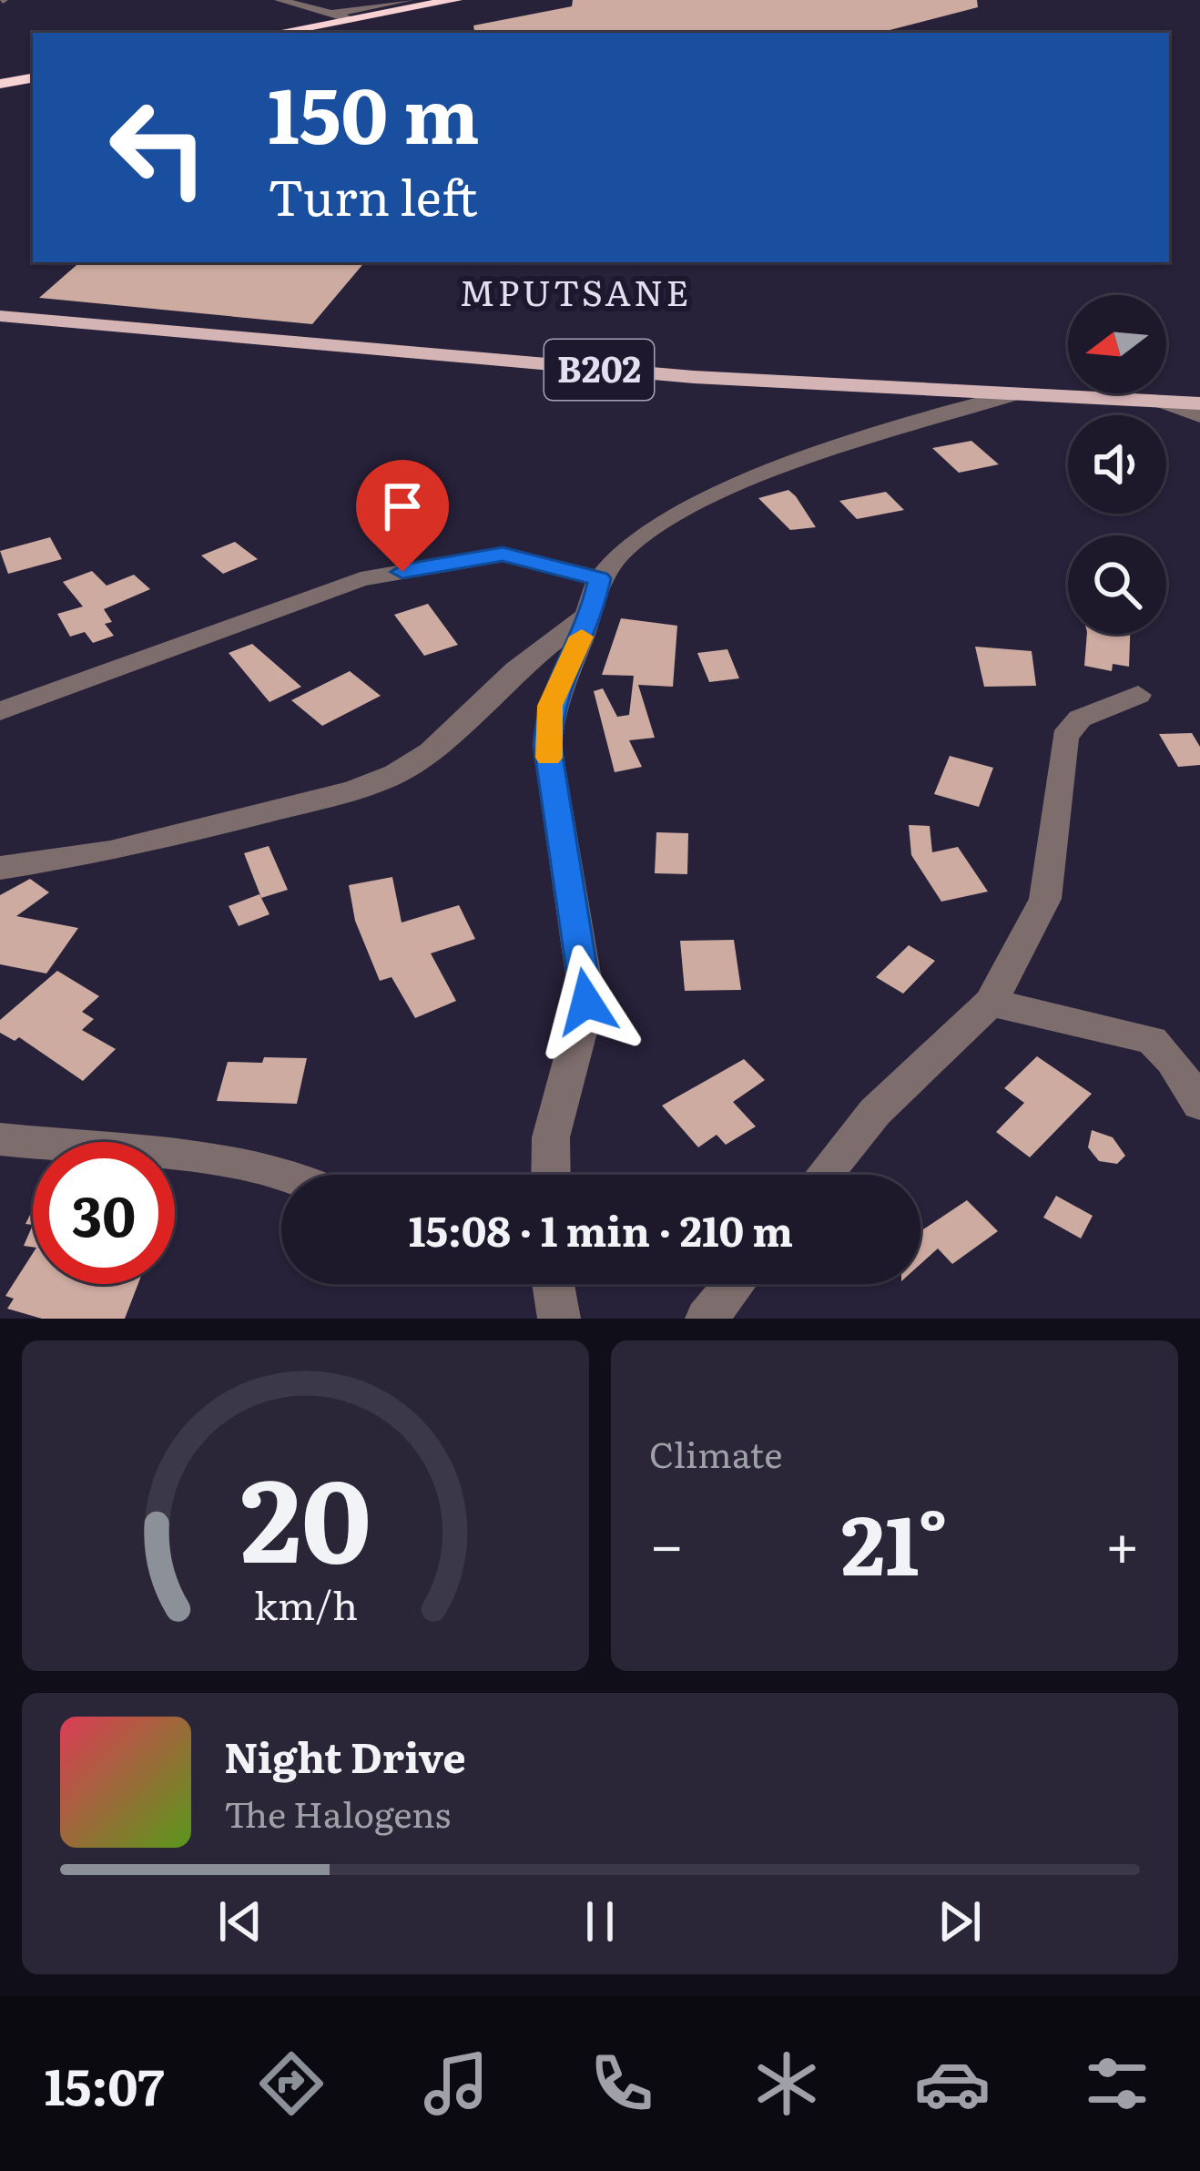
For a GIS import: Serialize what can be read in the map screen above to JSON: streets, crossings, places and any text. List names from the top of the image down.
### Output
{
  "streets": {
    "main road": ["B202"]
  },
  "districts": ["MPUTSANE"],
  "north": "left",
  "page": {
    "turn": ["150 m", "Turn left"],
    "limit": "30",
    "trip": "15:08 · 1 min · 210 m",
    "tile": "Climate",
    "heat": ["−", "21°", "+"],
    "song": ["Night Drive", "The Halogens"],
    "tabs": "15:07",
    "gauge": ["20", "km/h"]
  }
}
